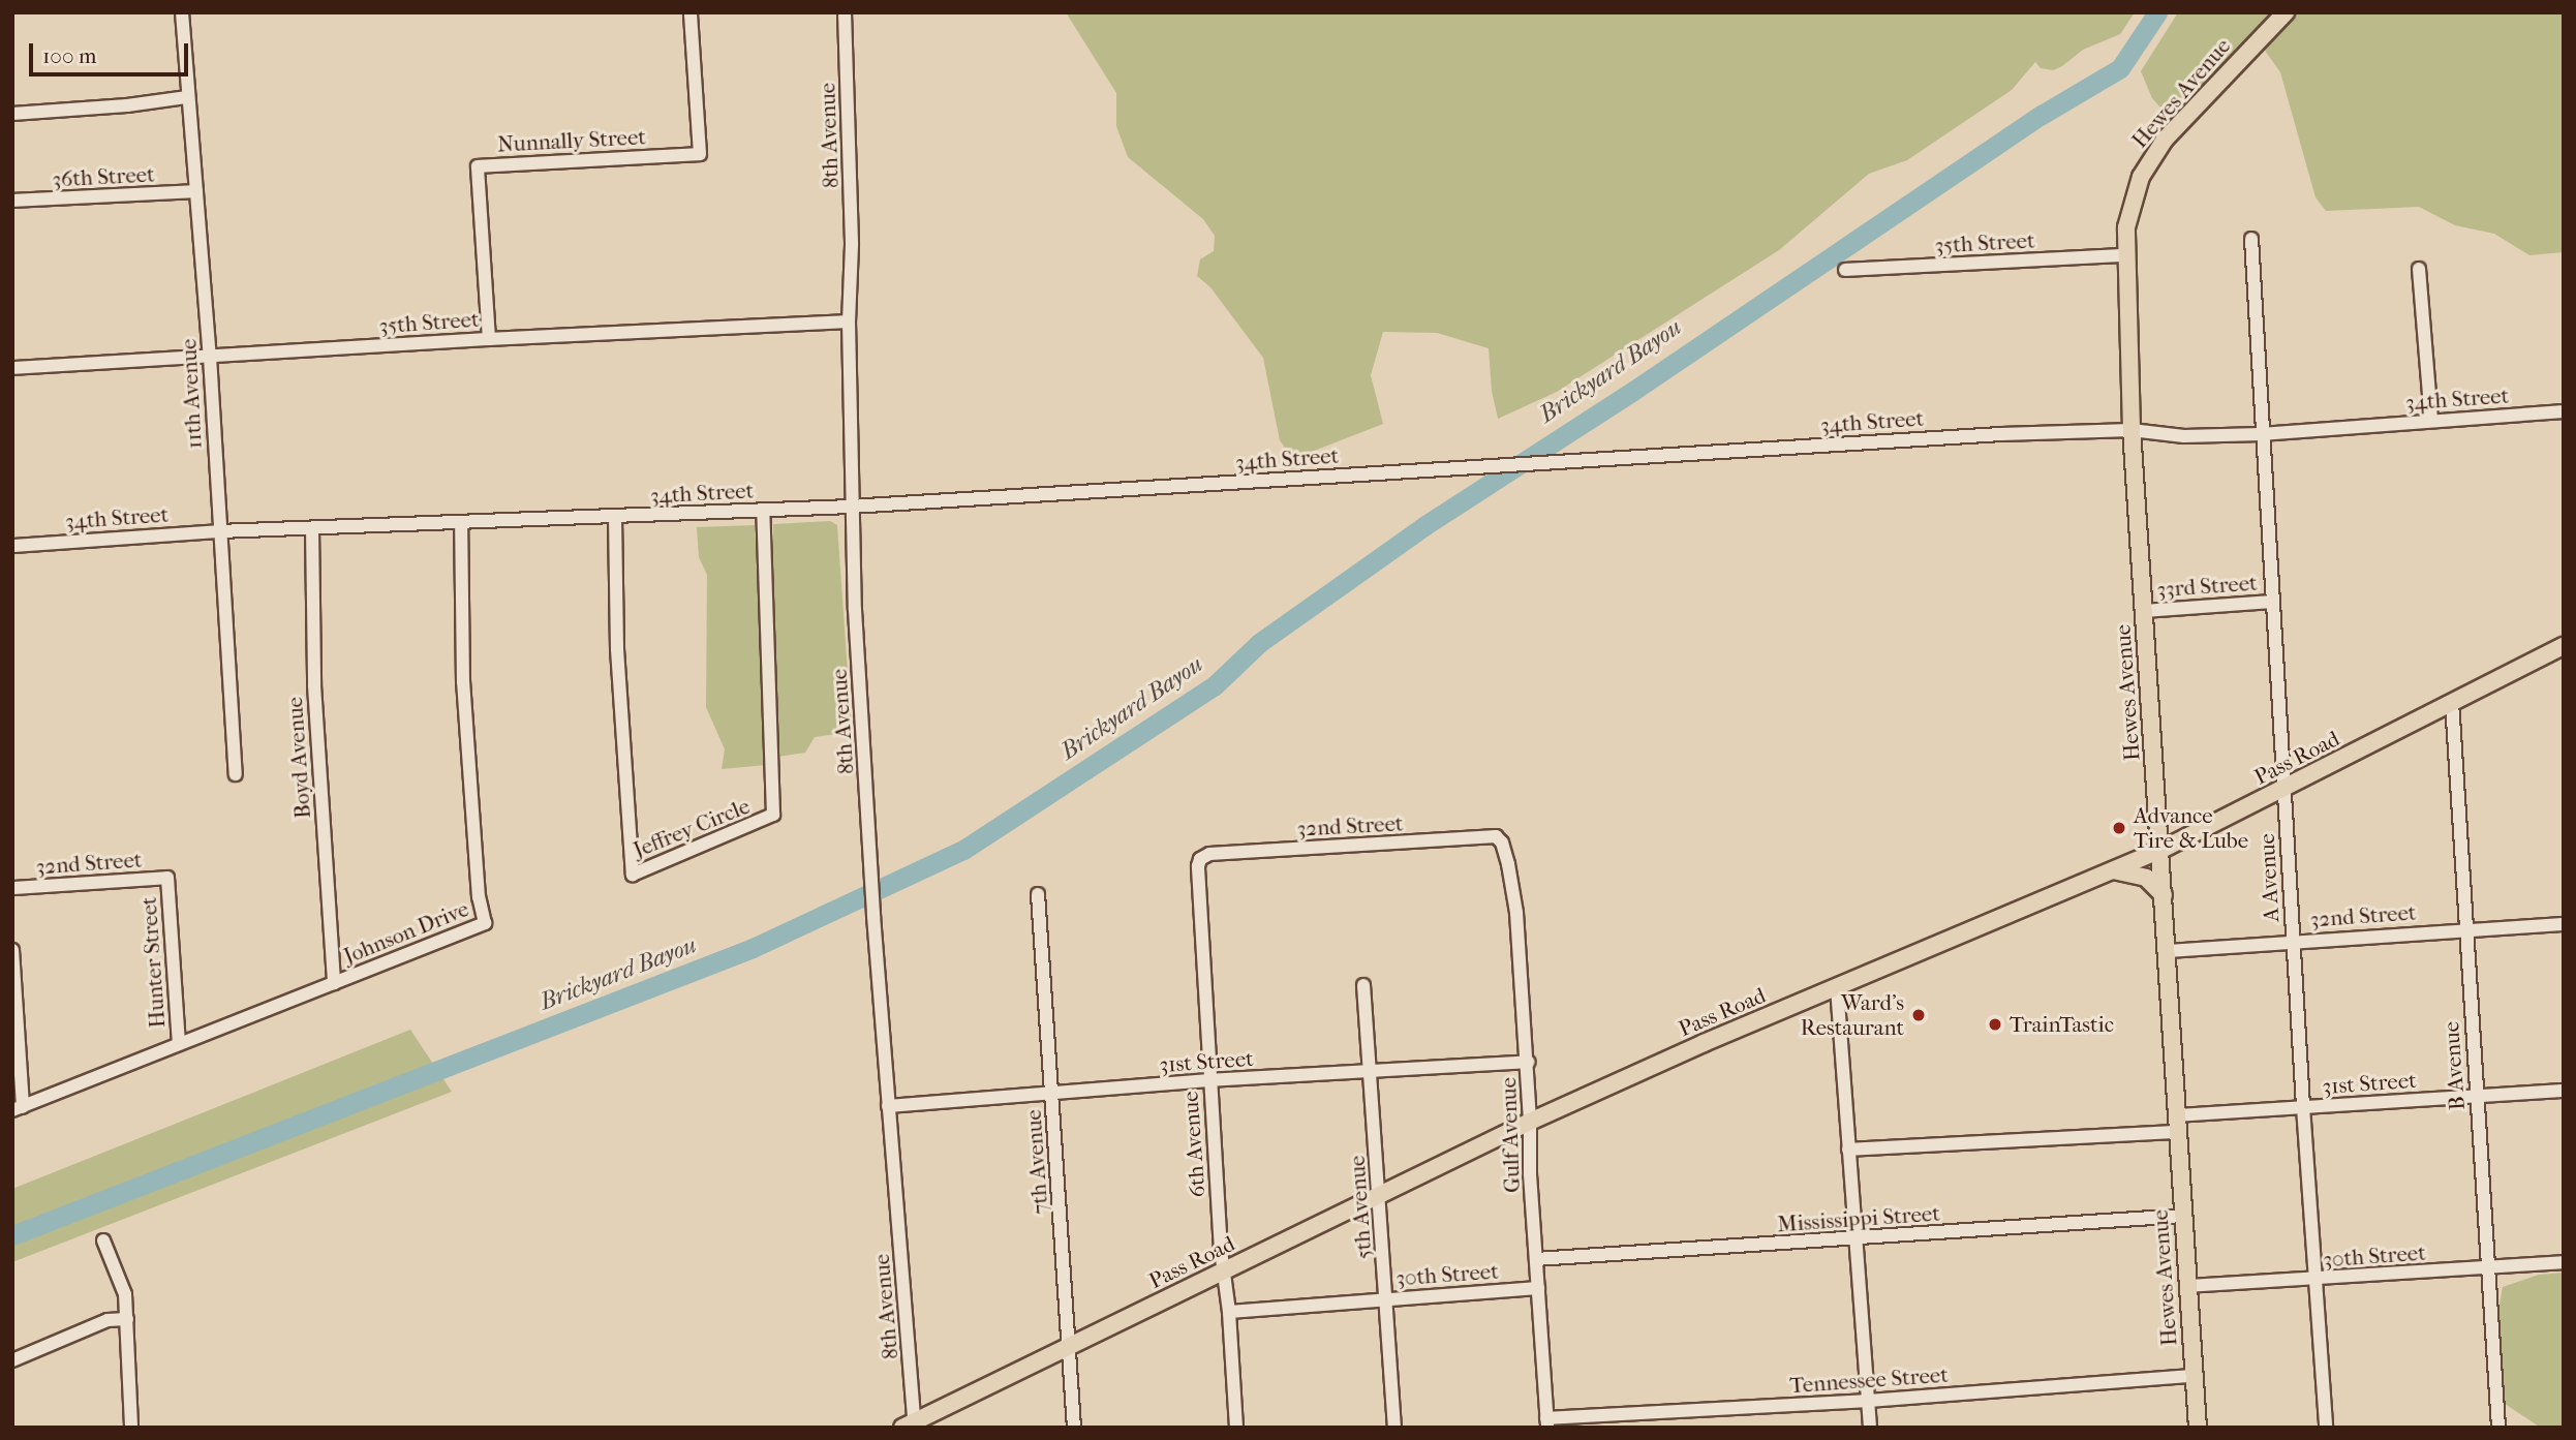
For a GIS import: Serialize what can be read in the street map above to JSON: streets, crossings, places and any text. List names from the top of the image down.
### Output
{
  "streets": {
    "main road": ["Hewes Avenue", "Pass Road"],
    "street": [
      "8th Avenue",
      "Nunnally Street",
      "36th Street",
      "35th Street",
      "11th Avenue",
      "34th Street",
      "33rd Street",
      "Boyd Avenue",
      "32nd Street",
      "Jeffrey Circle",
      "A Avenue",
      "Johnson Drive",
      "Hunter Street",
      "31st Street",
      "B Avenue",
      "Gulf Avenue",
      "6th Avenue",
      "7th Avenue",
      "5th Avenue",
      "Mississippi Street",
      "30th Street",
      "Tennessee Street"
    ]
  },
  "crossings": [
    ["Hewes Avenue", "35th Street"],
    ["Hewes Avenue", "34th Street"],
    ["Hewes Avenue", "33rd Street"],
    ["Hewes Avenue", "Pass Road"],
    ["Hewes Avenue", "32nd Street"],
    ["Hewes Avenue", "31st Street"],
    ["Hewes Avenue", "Mississippi Street"],
    ["Hewes Avenue", "30th Street"],
    ["Hewes Avenue", "Tennessee Street"],
    ["8th Avenue", "35th Street"],
    ["8th Avenue", "34th Street"],
    ["8th Avenue", "Pass Road"],
    ["8th Avenue", "31st Street"],
    ["Nunnally Street", "35th Street"],
    ["36th Street", "11th Avenue"],
    ["35th Street", "11th Avenue"],
    ["11th Avenue", "34th Street"],
    ["34th Street", "Boyd Avenue"],
    ["34th Street", "Jeffrey Circle"],
    ["34th Street", "A Avenue"],
    ["34th Street", "Johnson Drive"],
    ["33rd Street", "A Avenue"],
    ["Boyd Avenue", "Johnson Drive"],
    ["Pass Road", "A Avenue"],
    ["Pass Road", "B Avenue"],
    ["Pass Road", "Gulf Avenue"],
    ["Pass Road", "6th Avenue"],
    ["Pass Road", "7th Avenue"],
    ["Pass Road", "5th Avenue"],
    ["32nd Street", "A Avenue"],
    ["32nd Street", "Hunter Street"],
    ["32nd Street", "B Avenue"],
    ["32nd Street", "Gulf Avenue"],
    ["32nd Street", "6th Avenue"],
    ["A Avenue", "31st Street"],
    ["A Avenue", "30th Street"],
    ["Johnson Drive", "Hunter Street"],
    ["31st Street", "B Avenue"],
    ["31st Street", "Gulf Avenue"],
    ["31st Street", "6th Avenue"],
    ["31st Street", "7th Avenue"],
    ["31st Street", "5th Avenue"],
    ["B Avenue", "30th Street"],
    ["Gulf Avenue", "Mississippi Street"],
    ["Gulf Avenue", "30th Street"],
    ["Gulf Avenue", "Tennessee Street"],
    ["6th Avenue", "30th Street"],
    ["5th Avenue", "30th Street"]
  ],
  "water": ["Brickyard Bayou"],
  "places": ["Advance Tire & Lube", "Ward's Restaurant", "TrainTastic"],
  "scale_bar": "100 m"
}
